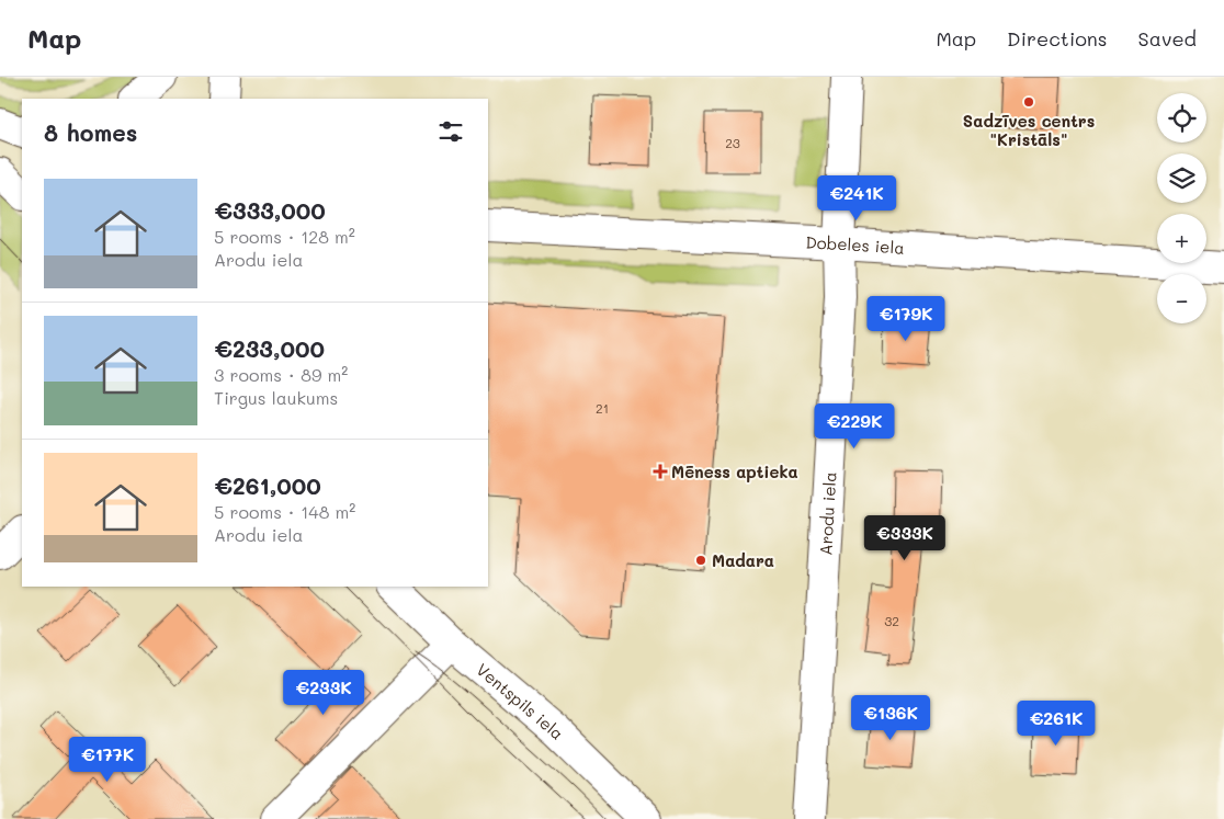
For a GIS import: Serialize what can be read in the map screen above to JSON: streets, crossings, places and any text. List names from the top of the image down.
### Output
{
  "streets": {
    "street": ["Dobeles iela", "Arodu iela", "Ventspils iela"]
  },
  "crossings": [
    ["Dobeles iela", "Arodu iela"]
  ],
  "places": {
    "other": ["Sadzīves centrs \"Kristāls\"", "Madara"],
    "health": ["Mēness aptieka"]
  },
  "house_numbers": ["23", "21", "32"],
  "page": {
    "header": "Map",
    "nav": ["Map", "Directions", "Saved"],
    "map_buttons": ["+", "−"],
    "heading": "8 homes",
    "list": [
      {
        "name": "€333,000",
        "note": "5 rooms · 128 m² · Arodu iela"
      },
      {
        "name": "€233,000",
        "note": "3 rooms · 89 m² · Tirgus laukums"
      },
      {
        "name": "€261,000",
        "note": "5 rooms · 148 m² · Arodu iela"
      }
    ],
    "price": [
      "€241K",
      "€179K",
      "€229K",
      "€333K",
      "€233K",
      "€136K",
      "€261K",
      "€177K"
    ]
  }
}
